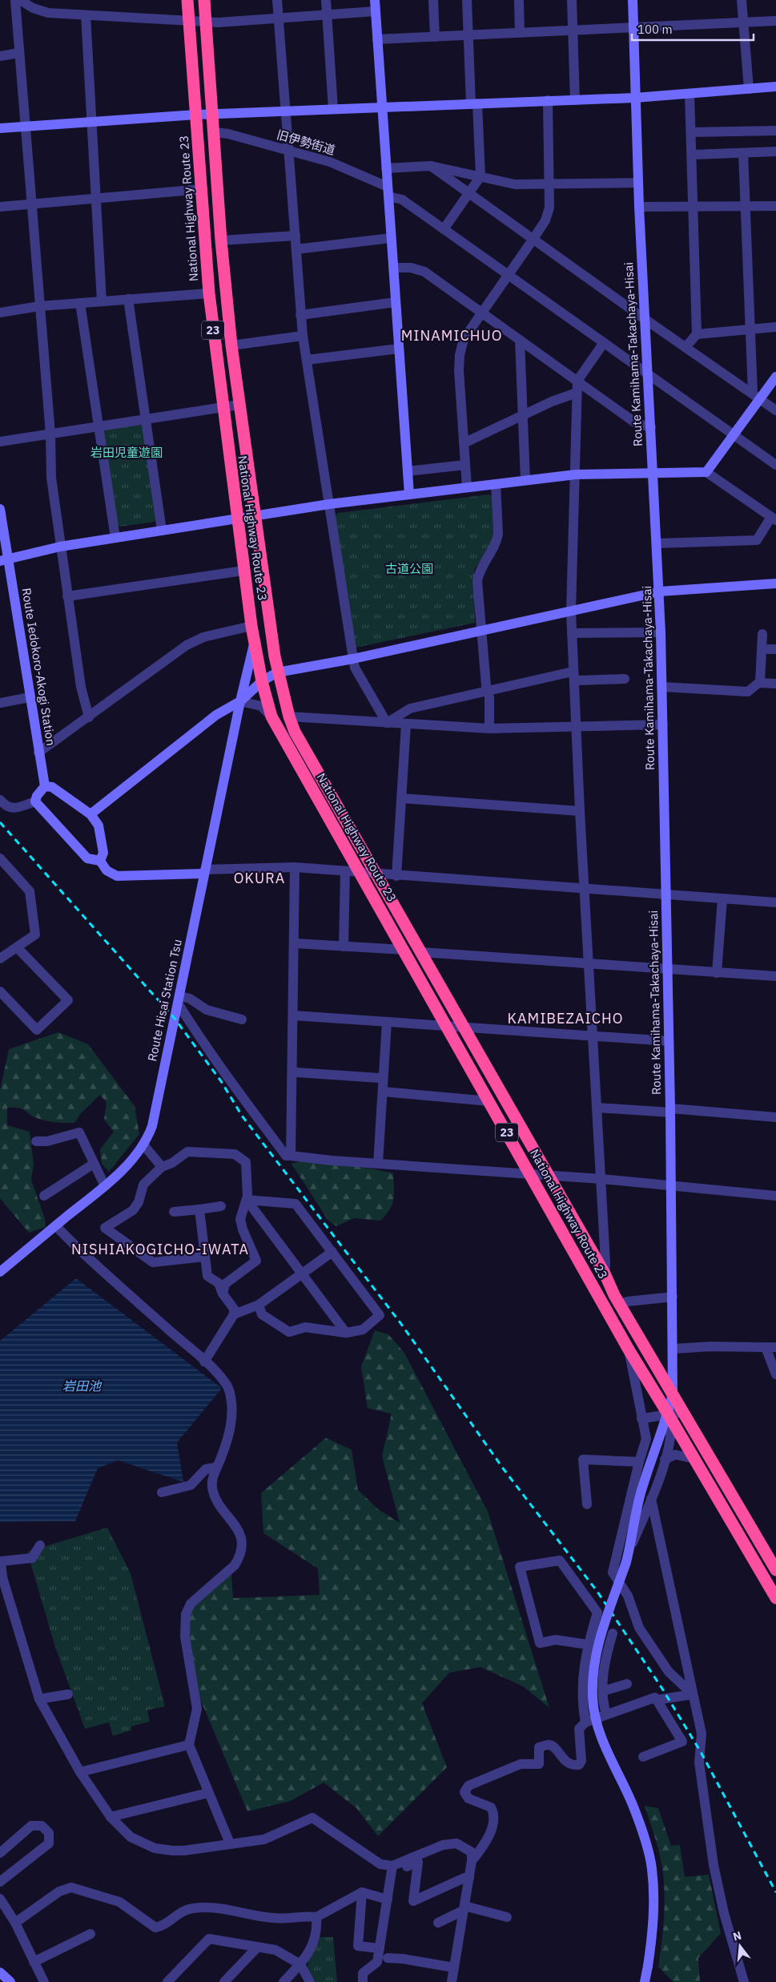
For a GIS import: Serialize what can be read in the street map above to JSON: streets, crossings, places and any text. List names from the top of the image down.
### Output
{
  "streets": {
    "highway": ["National Highway Route 23", "23"],
    "street": [
      "旧伊勢街道",
      "Route Kamihama-Takachaya-Hisai",
      "Route Iedokoro-Akogi Station",
      "Route Hisai Station Tsu"
    ]
  },
  "crossings": [
    ["旧伊勢街道", "National Highway Route 23"],
    ["旧伊勢街道", "Route Kamihama-Takachaya-Hisai"],
    ["National Highway Route 23", "Route Kamihama-Takachaya-Hisai"],
    ["National Highway Route 23", "Route Hisai Station Tsu"]
  ],
  "districts": [
    "MINAMICHUO",
    "OKURA",
    "KAMIBEZAICHO",
    "NISHIAKOGICHO-IWATA"
  ],
  "water": ["岩田池"],
  "parks": ["岩田児童遊園", "古道公園"],
  "scale_bar": "100 m",
  "north": "top"
}
